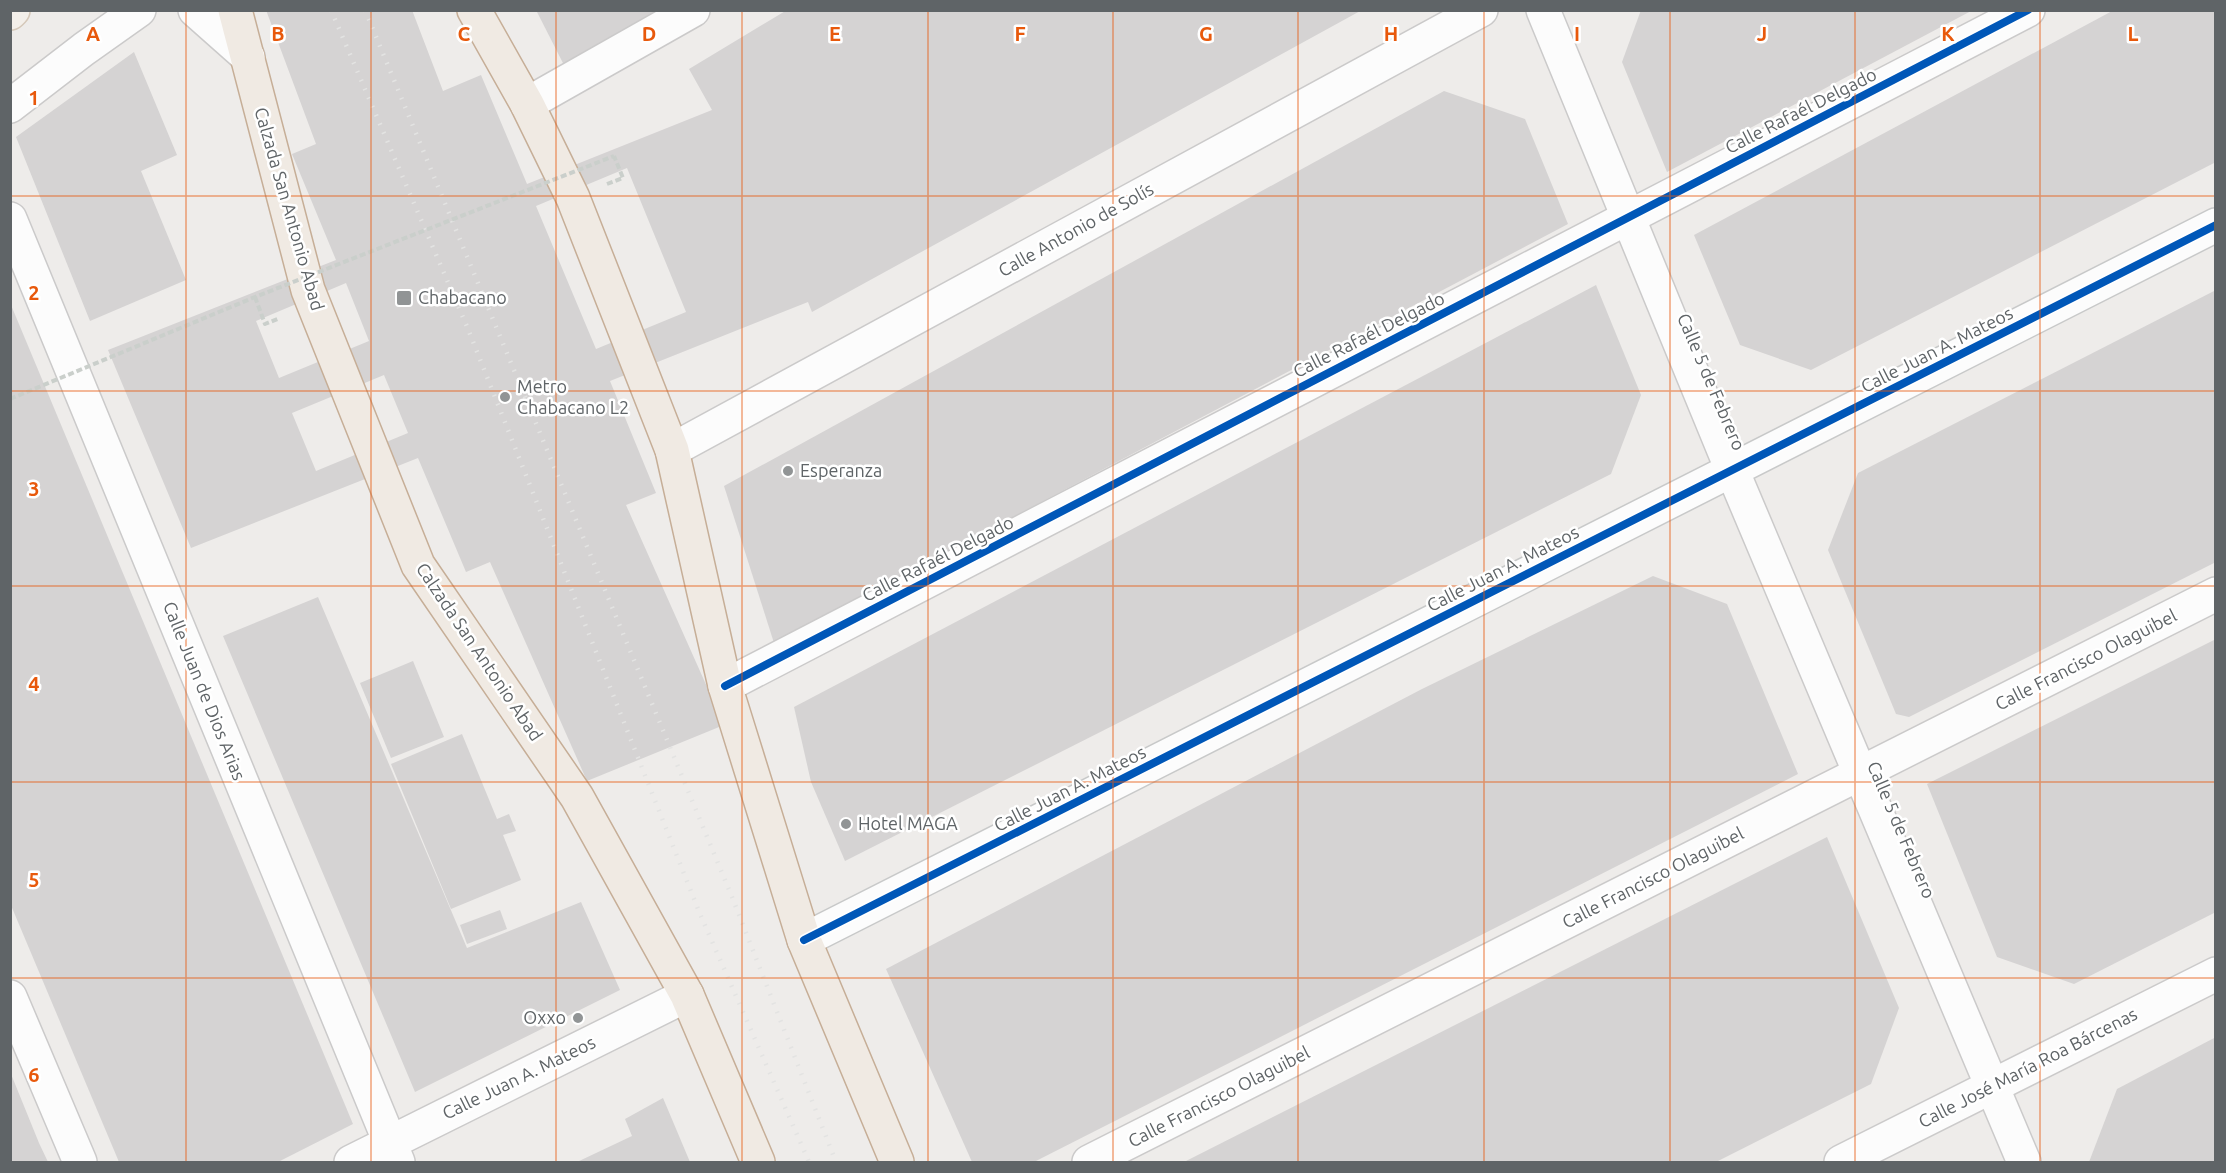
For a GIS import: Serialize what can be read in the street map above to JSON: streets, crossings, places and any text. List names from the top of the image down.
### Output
{
  "streets": {
    "highway": ["Calzada San Antonio Abad"],
    "street": [
      "Calle Rafaél Delgado",
      "Calle Antonio de Solís",
      "Calle Juan A. Mateos",
      "Calle 5 de Febrero",
      "Calle Francisco Olaguibel",
      "Calle Juan de Dios Arias",
      "Calle José María Roa Bárcenas"
    ]
  },
  "crossings": [
    ["Calle Rafaél Delgado", "Calle 5 de Febrero"],
    ["Calzada San Antonio Abad", "Calle Juan A. Mateos"],
    ["Calle Juan A. Mateos", "Calle 5 de Febrero"],
    ["Calle Juan A. Mateos", "Calle Juan de Dios Arias"],
    ["Calle 5 de Febrero", "Calle Francisco Olaguibel"],
    ["Calle 5 de Febrero", "Calle José María Roa Bárcenas"]
  ],
  "places": {
    "transit": ["Chabacano"],
    "other": [
      "Metro Chabacano L2",
      "Esperanza",
      "Hotel MAGA",
      "Oxxo"
    ]
  },
  "grid": {
    "columns": [
      "A",
      "B",
      "C",
      "D",
      "E",
      "F",
      "G",
      "H",
      "I",
      "J",
      "K",
      "L"
    ],
    "rows": [
      "1",
      "2",
      "3",
      "4",
      "5",
      "6"
    ]
  }
}
